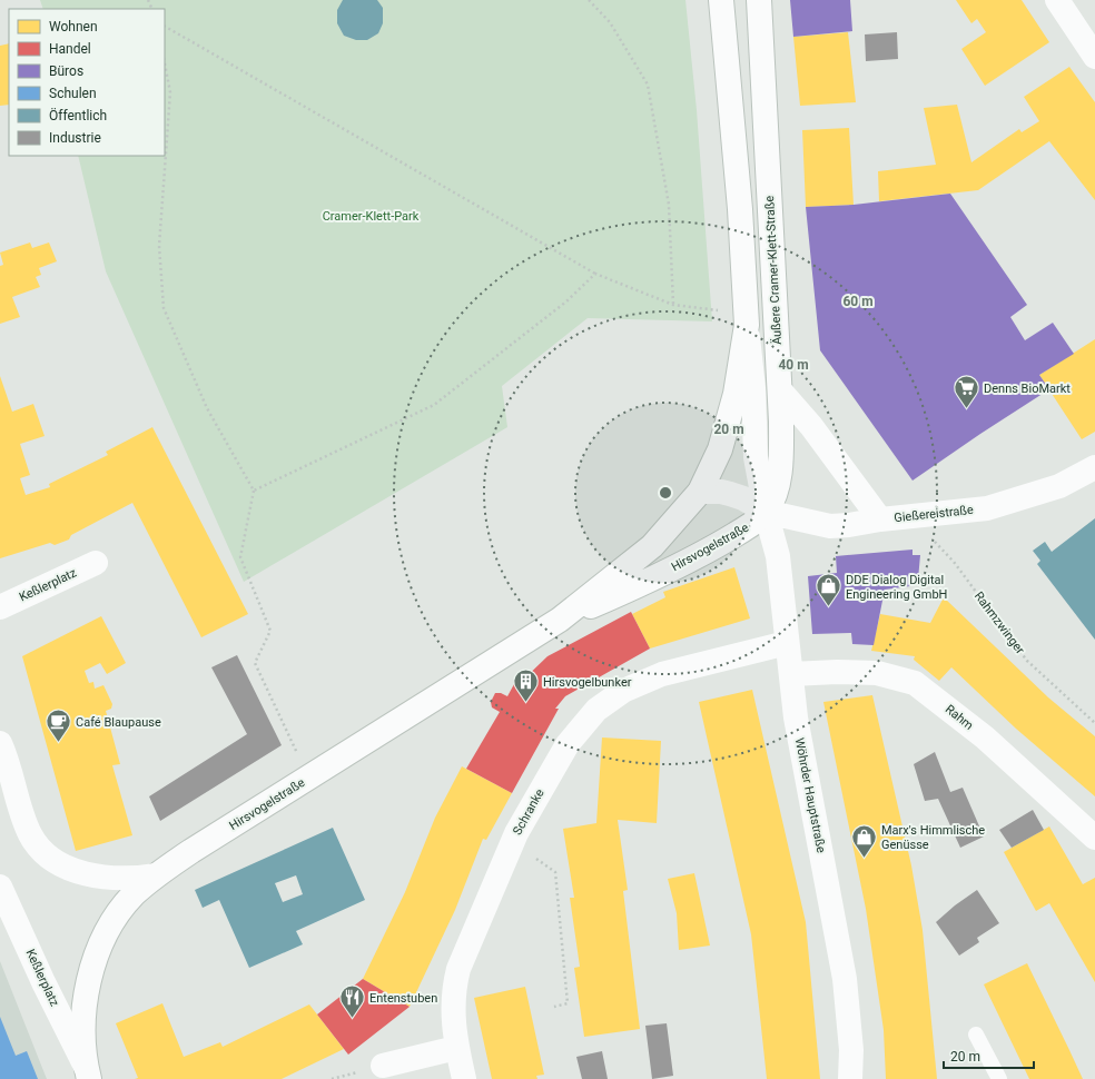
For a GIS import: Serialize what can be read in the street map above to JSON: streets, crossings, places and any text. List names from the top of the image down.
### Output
{
  "streets": {
    "street": [
      "Äußere Cramer-Klett-Straße",
      "Gießereistraße",
      "Hirsvogelstraße",
      "Keßlerplatz",
      "Rahm",
      "Wöhrder Hauptstraße",
      "Schranke"
    ],
    "path": ["Rahmzwinger"]
  },
  "crossings": [
    ["Äußere Cramer-Klett-Straße", "Gießereistraße"],
    ["Äußere Cramer-Klett-Straße", "Hirsvogelstraße"],
    ["Äußere Cramer-Klett-Straße", "Wöhrder Hauptstraße"],
    ["Gießereistraße", "Hirsvogelstraße"],
    ["Gießereistraße", "Rahmzwinger"],
    ["Gießereistraße", "Wöhrder Hauptstraße"],
    ["Hirsvogelstraße", "Keßlerplatz"],
    ["Hirsvogelstraße", "Wöhrder Hauptstraße"],
    ["Rahm", "Wöhrder Hauptstraße"],
    ["Wöhrder Hauptstraße", "Schranke"]
  ],
  "parks": ["Cramer-Klett-Park"],
  "places": {
    "supermarket": ["Denns BioMarkt"],
    "shop": ["DDE Dialog Digital Engineering GmbH", "Marx's Himmlische Genüsse"],
    "building": ["Hirsvogelbunker"],
    "cafe": ["Café Blaupause"],
    "restaurant": ["Entenstuben"]
  },
  "legend": [
    "Wohnen",
    "Handel",
    "Büros",
    "Schulen",
    "Öffentlich",
    "Industrie"
  ],
  "scale_bar": "20 m",
  "rings": ["60 m", "40 m", "20 m"]
}
